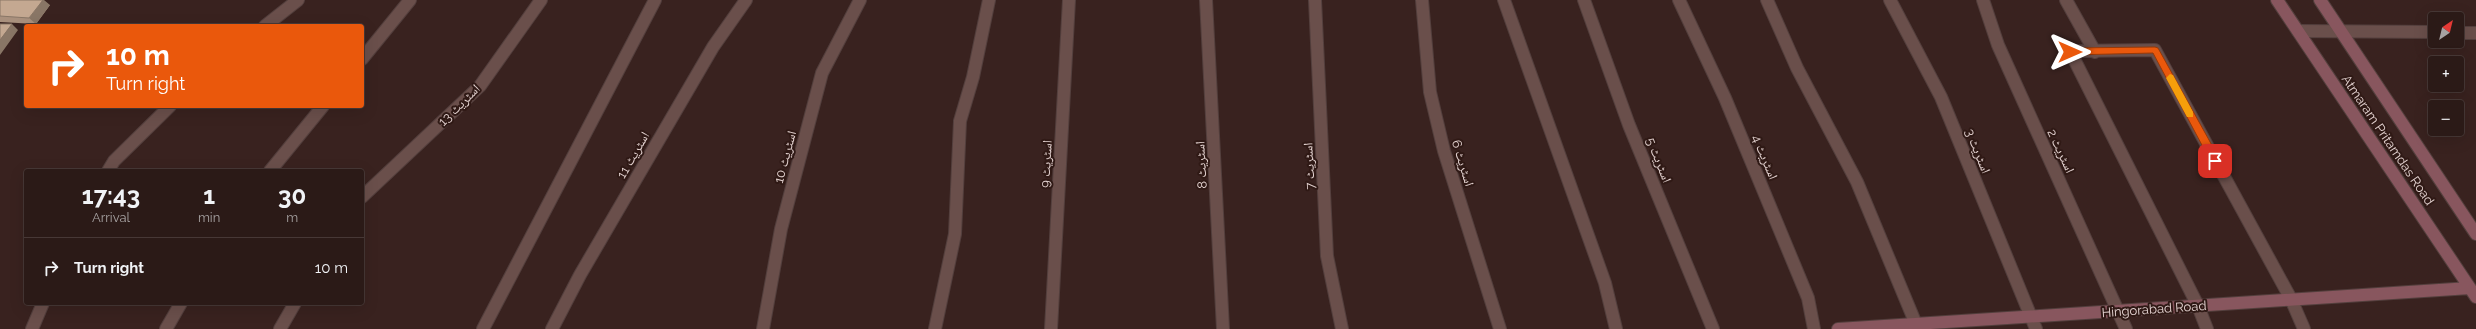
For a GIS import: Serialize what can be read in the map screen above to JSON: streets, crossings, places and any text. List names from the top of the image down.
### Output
{
  "streets": {
    "main road": ["Atmaram Pritamdas Road", "Hingorabad Road"],
    "street": [
      "اسٹریٹ 13",
      "اسٹریٹ 3",
      "اسٹریٹ 2",
      "اسٹریٹ 11",
      "اسٹریٹ 10",
      "اسٹریٹ 4",
      "اسٹریٹ 5",
      "اسٹریٹ 6",
      "اسٹریٹ 9",
      "اسٹریٹ 8",
      "اسٹریٹ 7"
    ]
  },
  "crossings": [
    ["Atmaram Pritamdas Road", "Hingorabad Road"],
    ["اسٹریٹ 3", "Hingorabad Road"],
    ["اسٹریٹ 2", "Hingorabad Road"]
  ],
  "north": "top right",
  "page": {
    "map_buttons": ["+", "−"],
    "turn": ["10 m", "Turn right"],
    "eta": [
      "17:43",
      "Arrival",
      "1",
      "min",
      "30",
      "m"
    ],
    "list": [
      {
        "name": "Turn right",
        "value": "10 m"
      }
    ]
  }
}
